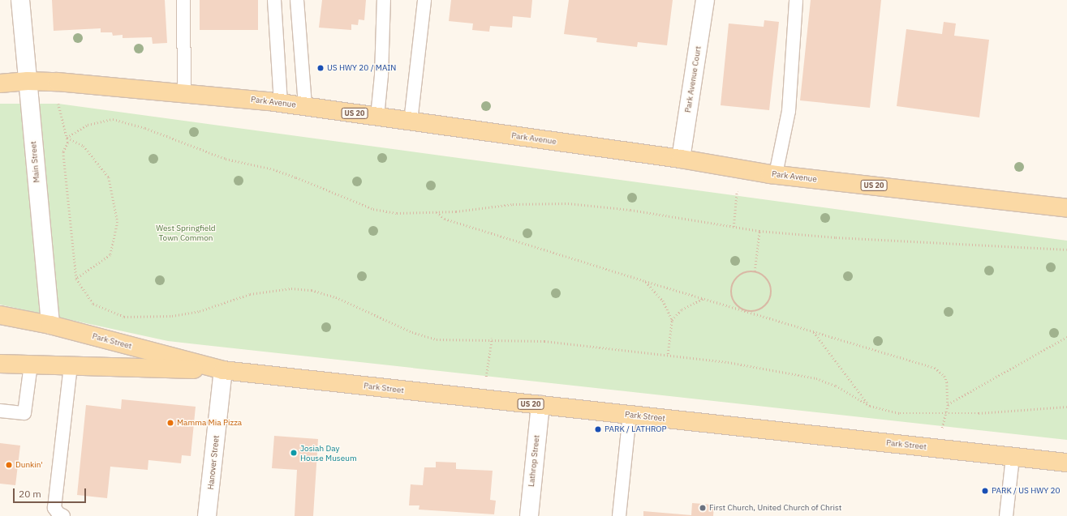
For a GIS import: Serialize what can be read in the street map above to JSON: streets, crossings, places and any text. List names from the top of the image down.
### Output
{
  "streets": {
    "main road": ["Park Avenue", "US 20", "Park Street"],
    "street": [
      "Park Avenue Court",
      "Main Street",
      "Lathrop Street",
      "Hanover Street"
    ]
  },
  "crossings": [
    ["Park Avenue Court", "Park Avenue"],
    ["Park Avenue", "Main Street"],
    ["Main Street", "Park Street"],
    ["Park Street", "Lathrop Street"],
    ["Park Street", "Hanover Street"]
  ],
  "parks": ["West Springfield Town Common"],
  "places": [
    "US HWY 20 / MAIN",
    "Mamma Mia Pizza",
    "PARK / LATHROP",
    "Josiah Day House Museum",
    "Dunkin'",
    "PARK / US HWY 20",
    "First Church, United Church of Christ"
  ],
  "scale_bar": "20 m"
}
